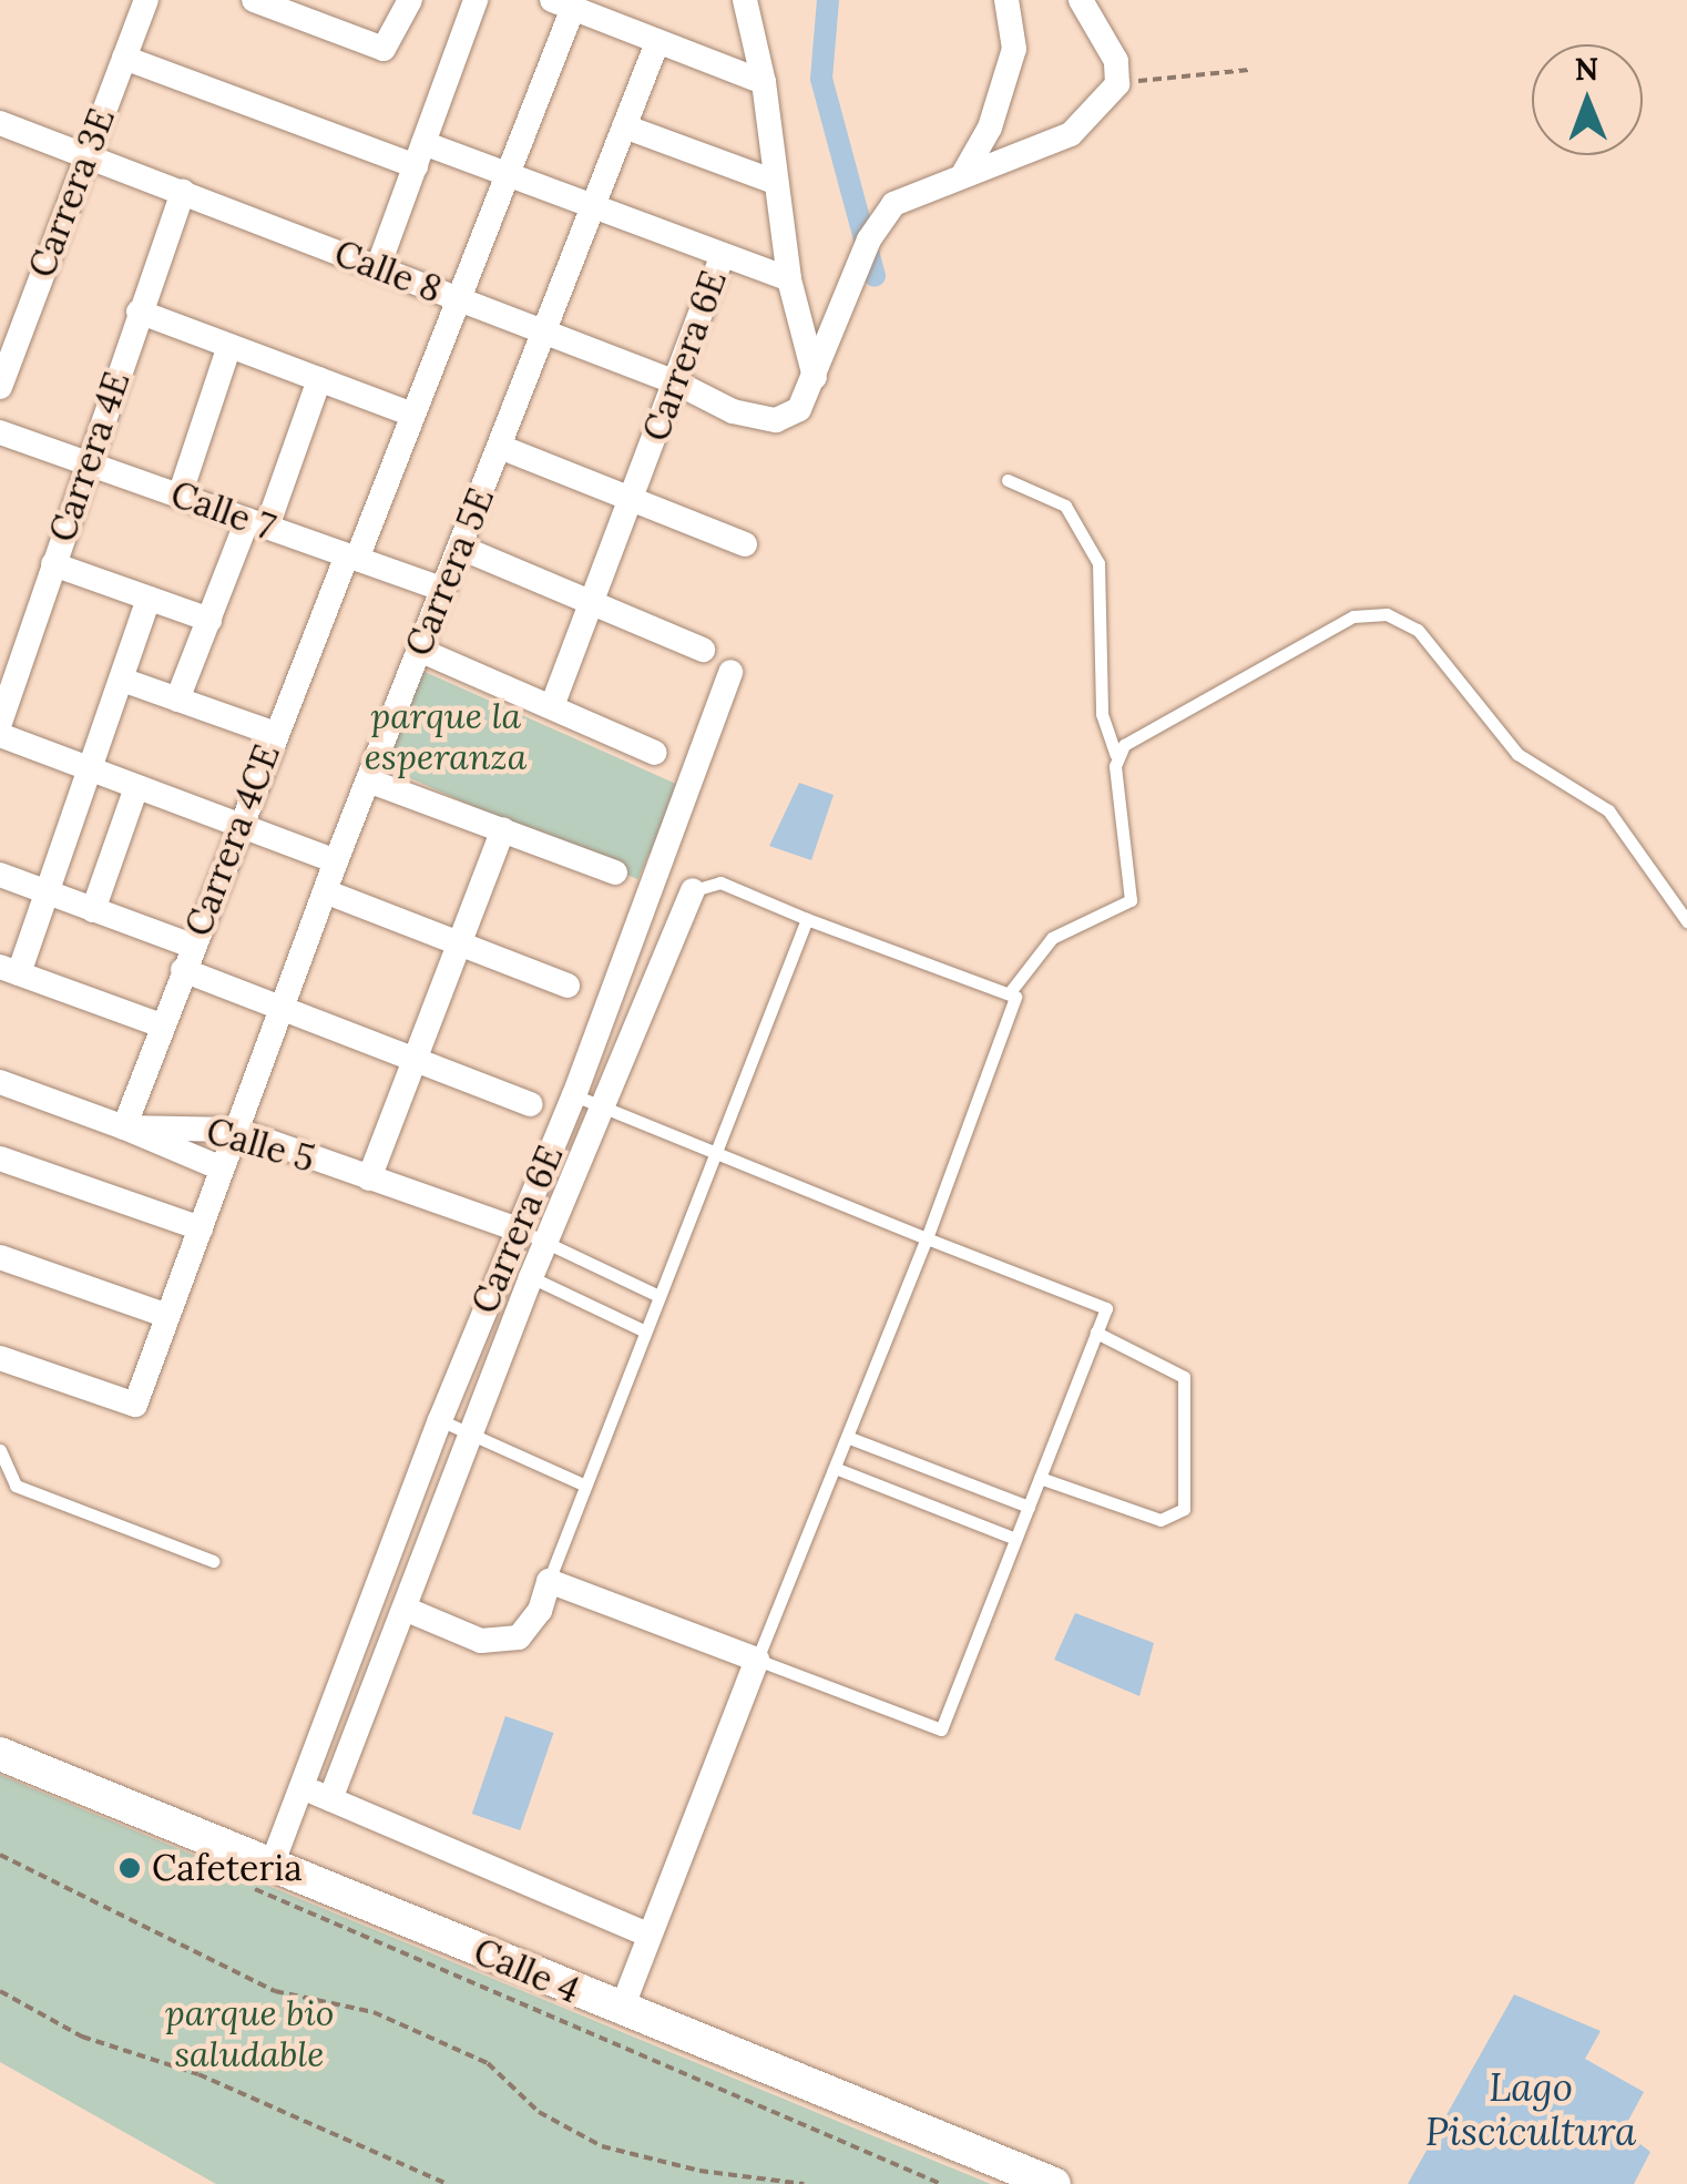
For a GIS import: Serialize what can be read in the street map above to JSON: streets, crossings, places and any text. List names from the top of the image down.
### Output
{
  "streets": {
    "street": [
      "Carrera 3E",
      "Calle 8",
      "Carrera 6E",
      "Carrera 4E",
      "Calle 7",
      "Carrera 5E",
      "Carrera 4CE",
      "Calle 5",
      "Calle 4"
    ]
  },
  "crossings": [
    ["Carrera 3E", "Calle 8"],
    ["Calle 8", "Carrera 6E"],
    ["Calle 8", "Carrera 4E"],
    ["Calle 8", "Carrera 5E"],
    ["Calle 8", "Carrera 4CE"],
    ["Carrera 6E", "Calle 5"],
    ["Carrera 6E", "Calle 4"],
    ["Carrera 4E", "Calle 7"],
    ["Calle 7", "Carrera 5E"],
    ["Calle 7", "Carrera 4CE"],
    ["Carrera 5E", "Calle 5"],
    ["Carrera 4CE", "Calle 5"]
  ],
  "water": ["Lago Piscicultura"],
  "parks": ["parque la esperanza", "parque bio saludable"],
  "places": ["Cafeteria"],
  "north": "top"
}
